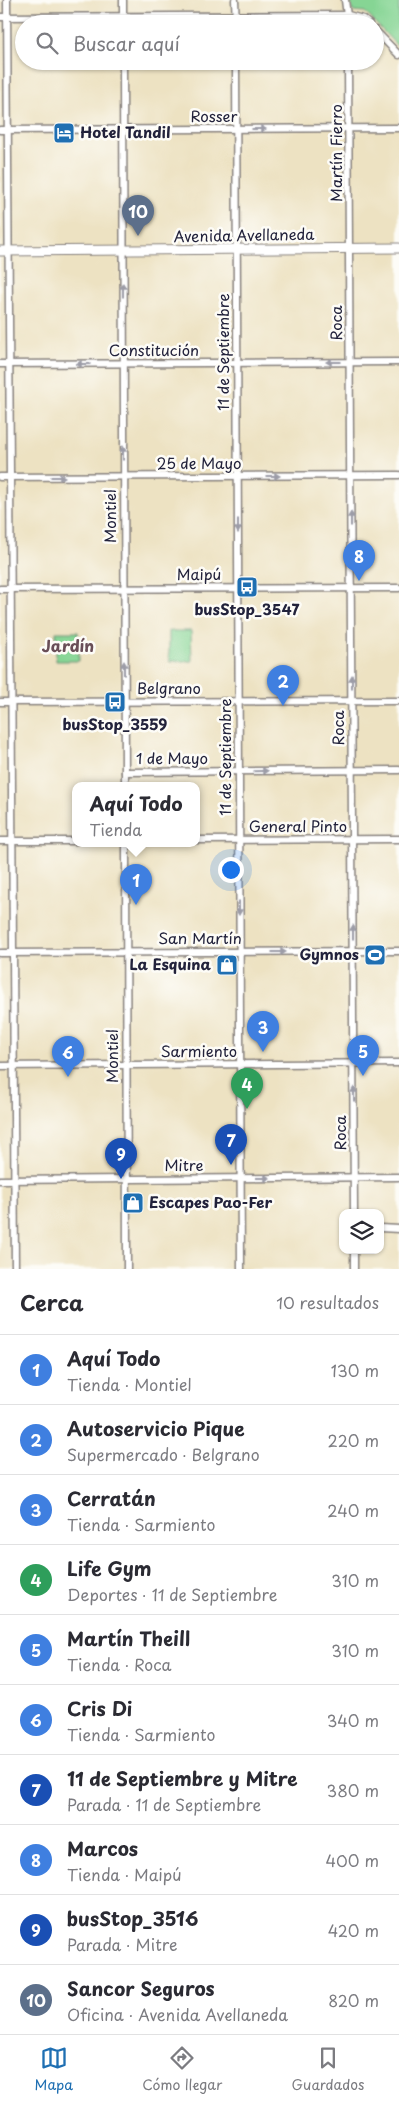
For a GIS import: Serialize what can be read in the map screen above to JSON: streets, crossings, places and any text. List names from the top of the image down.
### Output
{
  "streets": {
    "main road": ["Avenida Avellaneda"],
    "street": [
      "Rosser",
      "Martín Fierro",
      "Roca",
      "Constitución",
      "11 de Septiembre",
      "25 de Mayo",
      "Montiel",
      "Maipú",
      "Belgrano",
      "1 de Mayo",
      "General Pinto",
      "San Martín",
      "Sarmiento",
      "Mitre"
    ]
  },
  "crossings": [
    ["Rosser", "Martín Fierro"],
    ["Rosser", "11 de Septiembre"],
    ["Rosser", "Montiel"],
    ["Martín Fierro", "Avenida Avellaneda"],
    ["Martín Fierro", "Roca"],
    ["Avenida Avellaneda", "Roca"],
    ["Avenida Avellaneda", "11 de Septiembre"],
    ["Avenida Avellaneda", "Montiel"],
    ["Roca", "Constitución"],
    ["Roca", "25 de Mayo"],
    ["Roca", "Maipú"],
    ["Roca", "Belgrano"],
    ["Roca", "1 de Mayo"],
    ["Roca", "General Pinto"],
    ["Roca", "San Martín"],
    ["Roca", "Sarmiento"],
    ["Roca", "Mitre"],
    ["Constitución", "11 de Septiembre"],
    ["Constitución", "Montiel"],
    ["11 de Septiembre", "25 de Mayo"],
    ["11 de Septiembre", "Maipú"],
    ["11 de Septiembre", "Belgrano"],
    ["11 de Septiembre", "1 de Mayo"],
    ["11 de Septiembre", "General Pinto"],
    ["11 de Septiembre", "San Martín"],
    ["11 de Septiembre", "Sarmiento"],
    ["11 de Septiembre", "Mitre"],
    ["25 de Mayo", "Montiel"],
    ["Montiel", "Maipú"],
    ["Montiel", "Belgrano"],
    ["Montiel", "1 de Mayo"],
    ["Montiel", "San Martín"],
    ["Montiel", "Sarmiento"],
    ["Montiel", "Mitre"]
  ],
  "one_way": [
    "Roca",
    "Constitución",
    "25 de Mayo",
    "1 de Mayo"
  ],
  "districts": ["Jardín"],
  "places": {
    "hotel": ["Hotel Tandil"],
    "bus stop": ["busStop_3547", "busStop_3559"],
    "sports": ["Gymnos"],
    "shop": ["La Esquina", "Escapes Pao-Fer"]
  },
  "page": {
    "search": "Buscar aquí",
    "pins": [
      "10",
      "8",
      "2",
      "1",
      "3",
      "5",
      "6",
      "4",
      "7",
      "9"
    ],
    "popup": ["Aquí Todo", "Tienda"],
    "heading": ["Cerca", "10 resultados"],
    "list": [
      {
        "mark": "1",
        "name": "Aquí Todo",
        "note": "Tienda · Montiel",
        "value": "130 m"
      },
      {
        "mark": "2",
        "name": "Autoservicio Pique",
        "note": "Supermercado · Belgrano",
        "value": "220 m"
      },
      {
        "mark": "3",
        "name": "Cerratán",
        "note": "Tienda · Sarmiento",
        "value": "240 m"
      },
      {
        "mark": "4",
        "name": "Life Gym",
        "note": "Deportes · 11 de Septiembre",
        "value": "310 m"
      },
      {
        "mark": "5",
        "name": "Martín Theill",
        "note": "Tienda · Roca",
        "value": "310 m"
      },
      {
        "mark": "6",
        "name": "Cris Di",
        "note": "Tienda · Sarmiento",
        "value": "340 m"
      },
      {
        "mark": "7",
        "name": "11 de Septiembre y Mitre",
        "note": "Parada · 11 de Septiembre",
        "value": "380 m"
      },
      {
        "mark": "8",
        "name": "Marcos",
        "note": "Tienda · Maipú",
        "value": "400 m"
      },
      {
        "mark": "9",
        "name": "busStop_3516",
        "note": "Parada · Mitre",
        "value": "420 m"
      },
      {
        "mark": "10",
        "name": "Sancor Seguros",
        "note": "Oficina · Avenida Avellaneda",
        "value": "820 m"
      }
    ],
    "nav": ["Mapa", "Cómo llegar", "Guardados"]
  }
}
